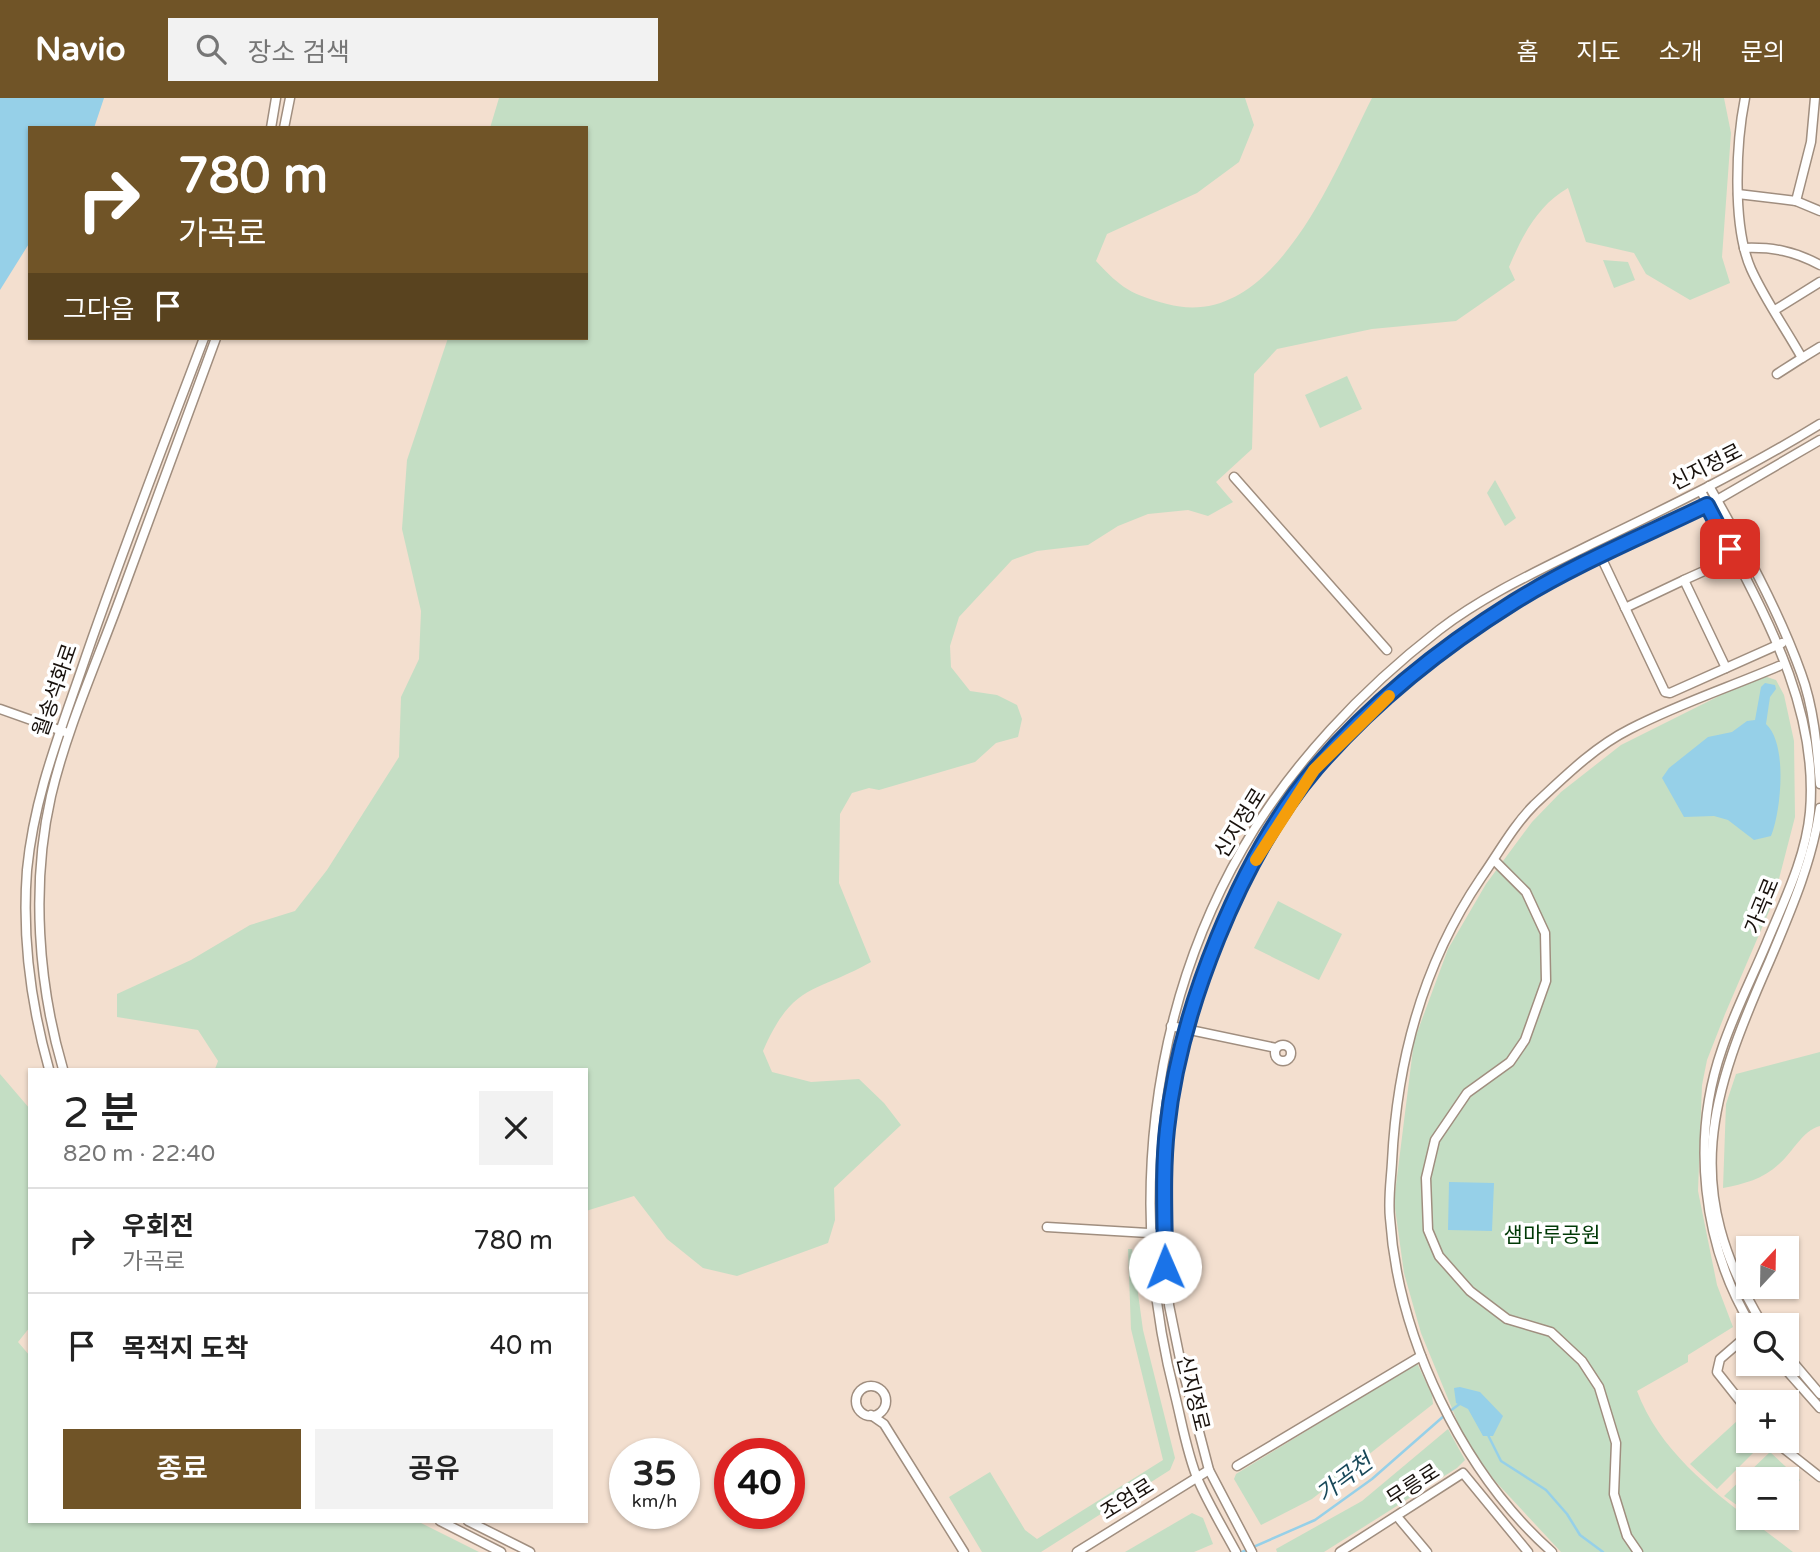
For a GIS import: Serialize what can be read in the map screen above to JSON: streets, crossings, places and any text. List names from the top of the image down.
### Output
{
  "streets": {
    "street": [
      "신지정로",
      "월송석화로",
      "가곡로",
      "무릉로",
      "조엄로"
    ]
  },
  "crossings": [
    ["신지정로", "가곡로"],
    ["신지정로", "조엄로"]
  ],
  "water": ["가곡천"],
  "parks": ["샘마루공원"],
  "north": "top",
  "page": {
    "header": "Navio",
    "search": "장소 검색",
    "nav": [
      "홈",
      "지도",
      "소개",
      "문의"
    ],
    "turn": ["780 m", "가곡로"],
    "then": "그다음",
    "heading": ["2 분", "820 m · 22:40"],
    "list": [
      {
        "name": "우회전",
        "note": "가곡로",
        "value": "780 m"
      },
      {
        "name": "목적지 도착",
        "value": "40 m"
      }
    ],
    "map_buttons": ["+", "−"],
    "buttons": ["종료", "공유"],
    "speed": "35 km/h",
    "limit": "40"
  }
}
